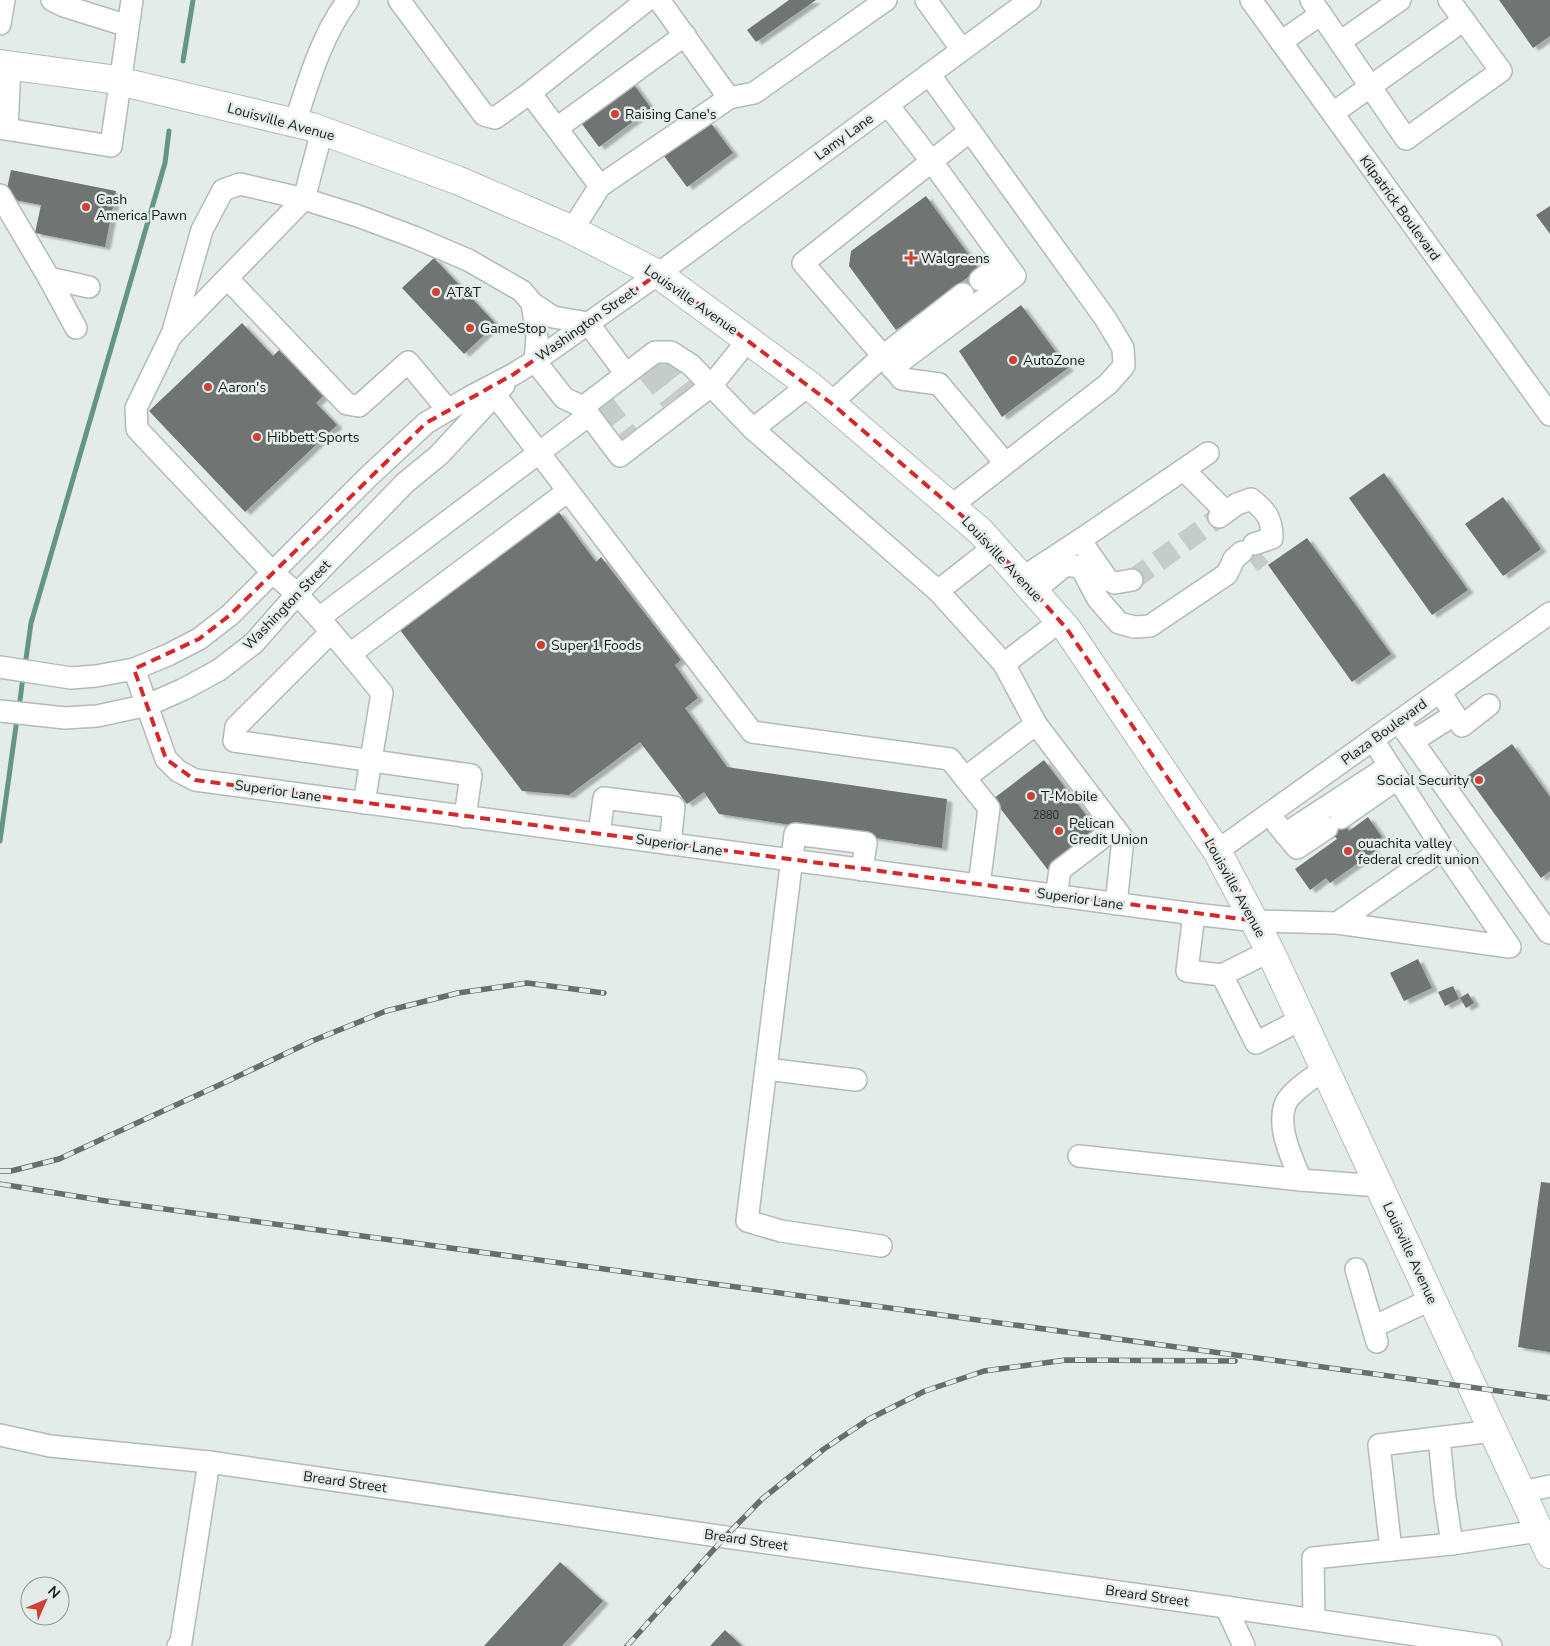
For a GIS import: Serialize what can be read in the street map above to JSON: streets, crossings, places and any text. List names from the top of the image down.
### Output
{
  "streets": {
    "main road": ["Louisville Avenue"],
    "street": [
      "Lamy Lane",
      "Kilpatrick Boulevard",
      "Washington Street",
      "Plaza Boulevard",
      "Superior Lane",
      "Breard Street"
    ]
  },
  "crossings": [
    ["Louisville Avenue", "Lamy Lane"],
    ["Louisville Avenue", "Washington Street"],
    ["Louisville Avenue", "Plaza Boulevard"],
    ["Louisville Avenue", "Superior Lane"],
    ["Lamy Lane", "Washington Street"],
    ["Washington Street", "Superior Lane"]
  ],
  "places": {
    "other": [
      "Raising Cane's",
      "Cash America Pawn",
      "AT&T",
      "GameStop",
      "AutoZone",
      "Aaron's",
      "Hibbett Sports",
      "Super 1 Foods",
      "Social Security",
      "T-Mobile",
      "Pelican Credit Union",
      "ouachita valley federal credit union"
    ],
    "health": ["Walgreens"]
  },
  "house_numbers": ["2880"],
  "north": "top right"
}
